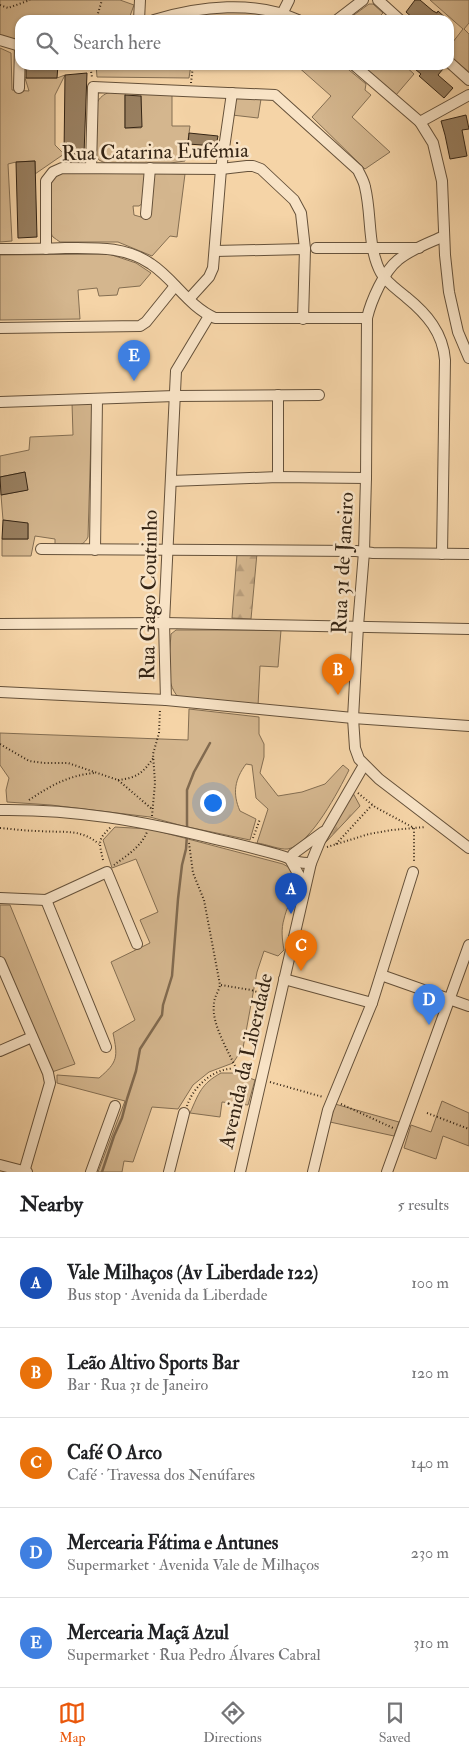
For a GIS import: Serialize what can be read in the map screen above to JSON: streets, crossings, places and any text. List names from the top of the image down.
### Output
{
  "streets": {
    "street": [
      "Rua Catarina Eufémia",
      "Rua 31 de Janeiro",
      "Rua Gago Coutinho",
      "Avenida da Liberdade"
    ]
  },
  "crossings": [
    ["Rua 31 de Janeiro", "Rua Gago Coutinho"],
    ["Rua 31 de Janeiro", "Avenida da Liberdade"]
  ],
  "page": {
    "search": "Search here",
    "pins": [
      "E",
      "B",
      "A",
      "C",
      "D"
    ],
    "heading": ["Nearby", "5 results"],
    "list": [
      {
        "mark": "A",
        "name": "Vale Milhaços (Av Liberdade 122)",
        "note": "Bus stop · Avenida da Liberdade",
        "value": "100 m"
      },
      {
        "mark": "B",
        "name": "Leão Altivo Sports Bar",
        "note": "Bar · Rua 31 de Janeiro",
        "value": "120 m"
      },
      {
        "mark": "C",
        "name": "Café O Arco",
        "note": "Café · Travessa dos Nenúfares",
        "value": "140 m"
      },
      {
        "mark": "D",
        "name": "Mercearia Fátima e Antunes",
        "note": "Supermarket · Avenida Vale de Milhaços",
        "value": "230 m"
      },
      {
        "mark": "E",
        "name": "Mercearia Maçã Azul",
        "note": "Supermarket · Rua Pedro Álvares Cabral",
        "value": "310 m"
      }
    ],
    "nav": ["Map", "Directions", "Saved"]
  }
}
